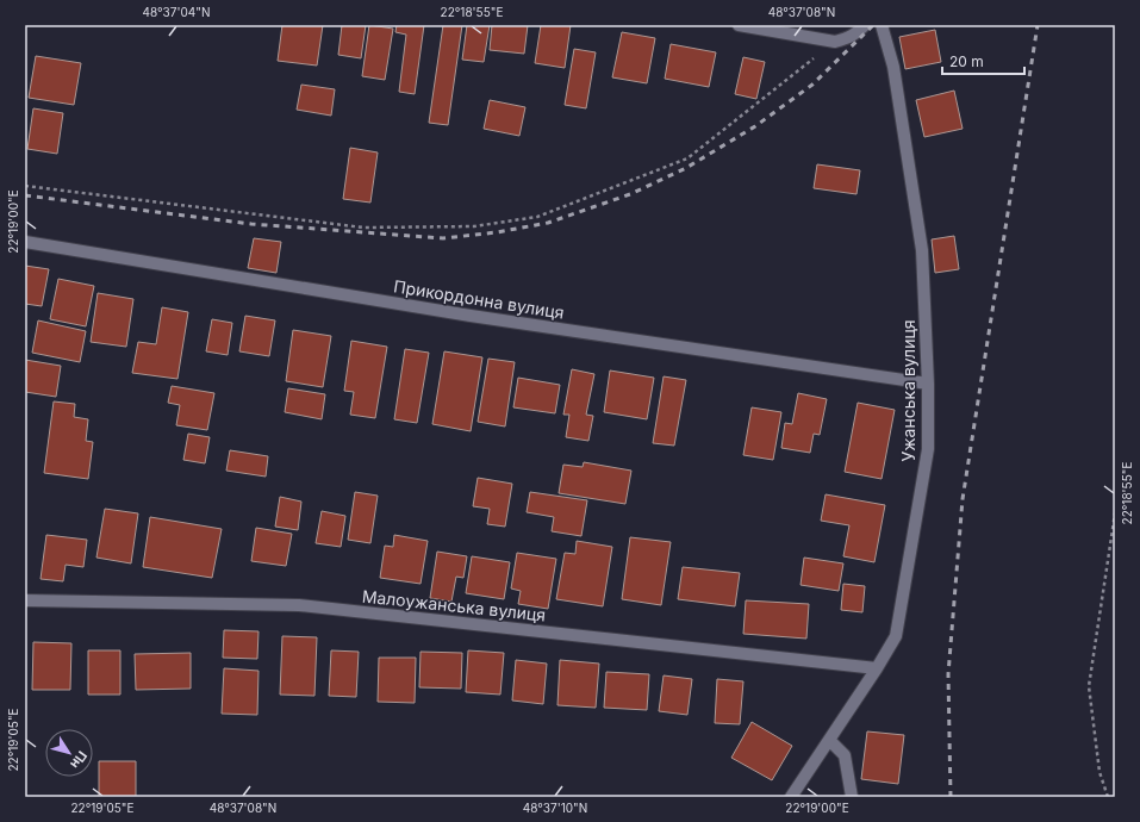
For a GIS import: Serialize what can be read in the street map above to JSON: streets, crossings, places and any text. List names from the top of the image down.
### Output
{
  "streets": {
    "street": ["Прикордонна вулиця", "Ужанська вулиця", "Малоужанська вулиця"]
  },
  "crossings": [
    ["Прикордонна вулиця", "Ужанська вулиця"],
    ["Ужанська вулиця", "Малоужанська вулиця"]
  ],
  "scale_bar": "20 m",
  "north": "bottom right",
  "coordinates": [
    "48°37'04\"N",
    "22°18'55\"E",
    "48°37'08\"N",
    "22°19'00\"E",
    "22°19'05\"E",
    "48°37'10\"N"
  ]
}
